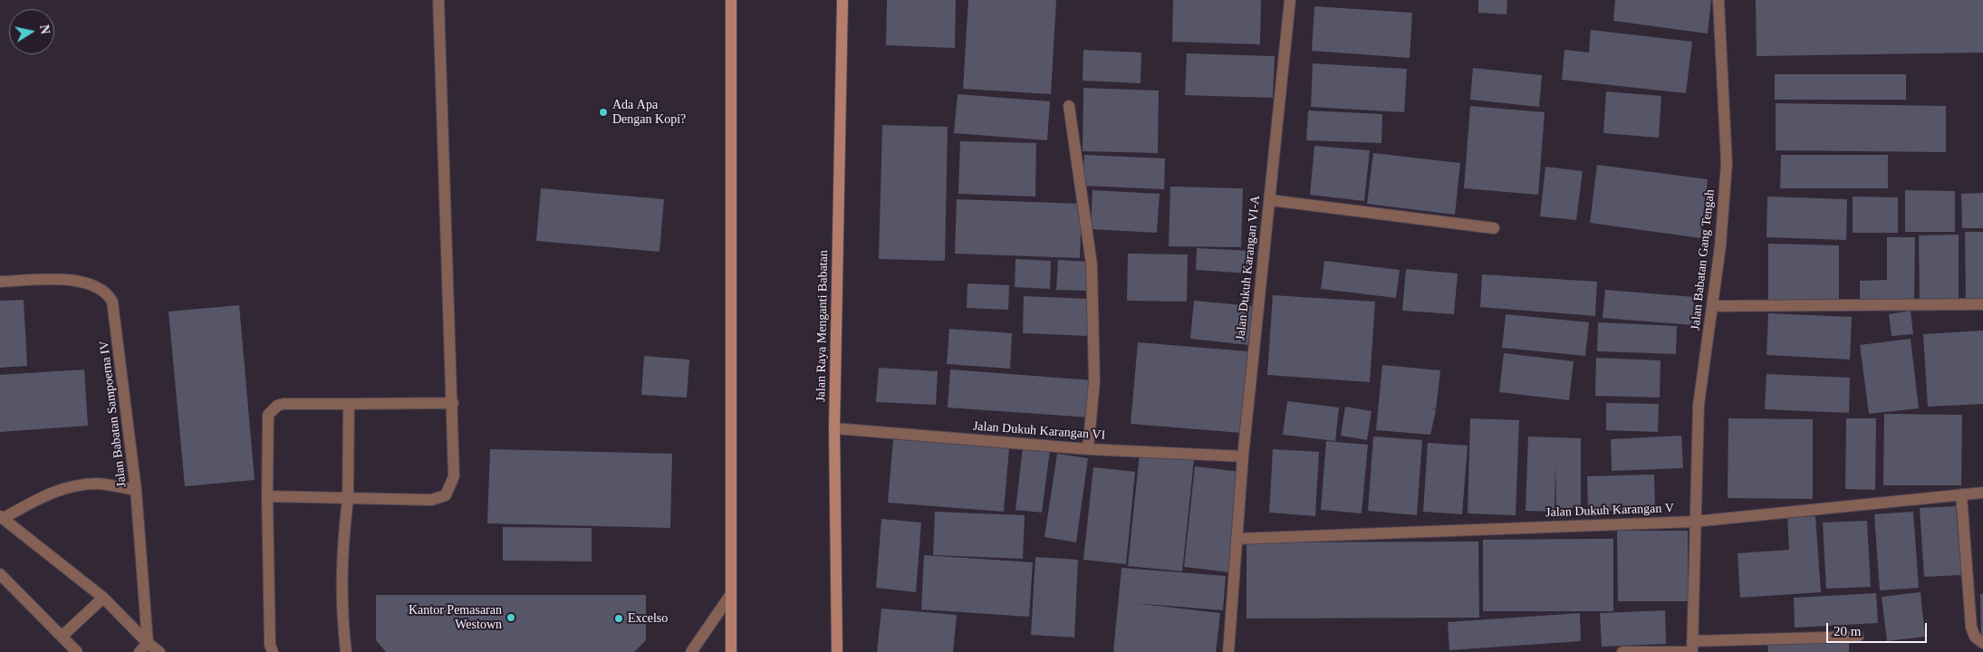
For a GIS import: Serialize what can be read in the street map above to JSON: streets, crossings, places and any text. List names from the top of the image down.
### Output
{
  "streets": {
    "main road": ["Jalan Raya Menganti Babatan"],
    "street": [
      "Jalan Babatan Gang Tengah",
      "Jalan Dukuh Karangan VI-A",
      "Jalan Babatan Sampoerna IV",
      "Jalan Dukuh Karangan VI",
      "Jalan Dukuh Karangan V"
    ]
  },
  "crossings": [
    ["Jalan Babatan Gang Tengah", "Jalan Dukuh Karangan V"],
    ["Jalan Dukuh Karangan VI-A", "Jalan Dukuh Karangan VI"],
    ["Jalan Dukuh Karangan VI-A", "Jalan Dukuh Karangan V"],
    ["Jalan Raya Menganti Babatan", "Jalan Dukuh Karangan VI"]
  ],
  "places": ["Ada Apa Dengan Kopi?", "Kantor Pemasaran Westown", "Excelso"],
  "scale_bar": "20 m",
  "north": "right"
}
